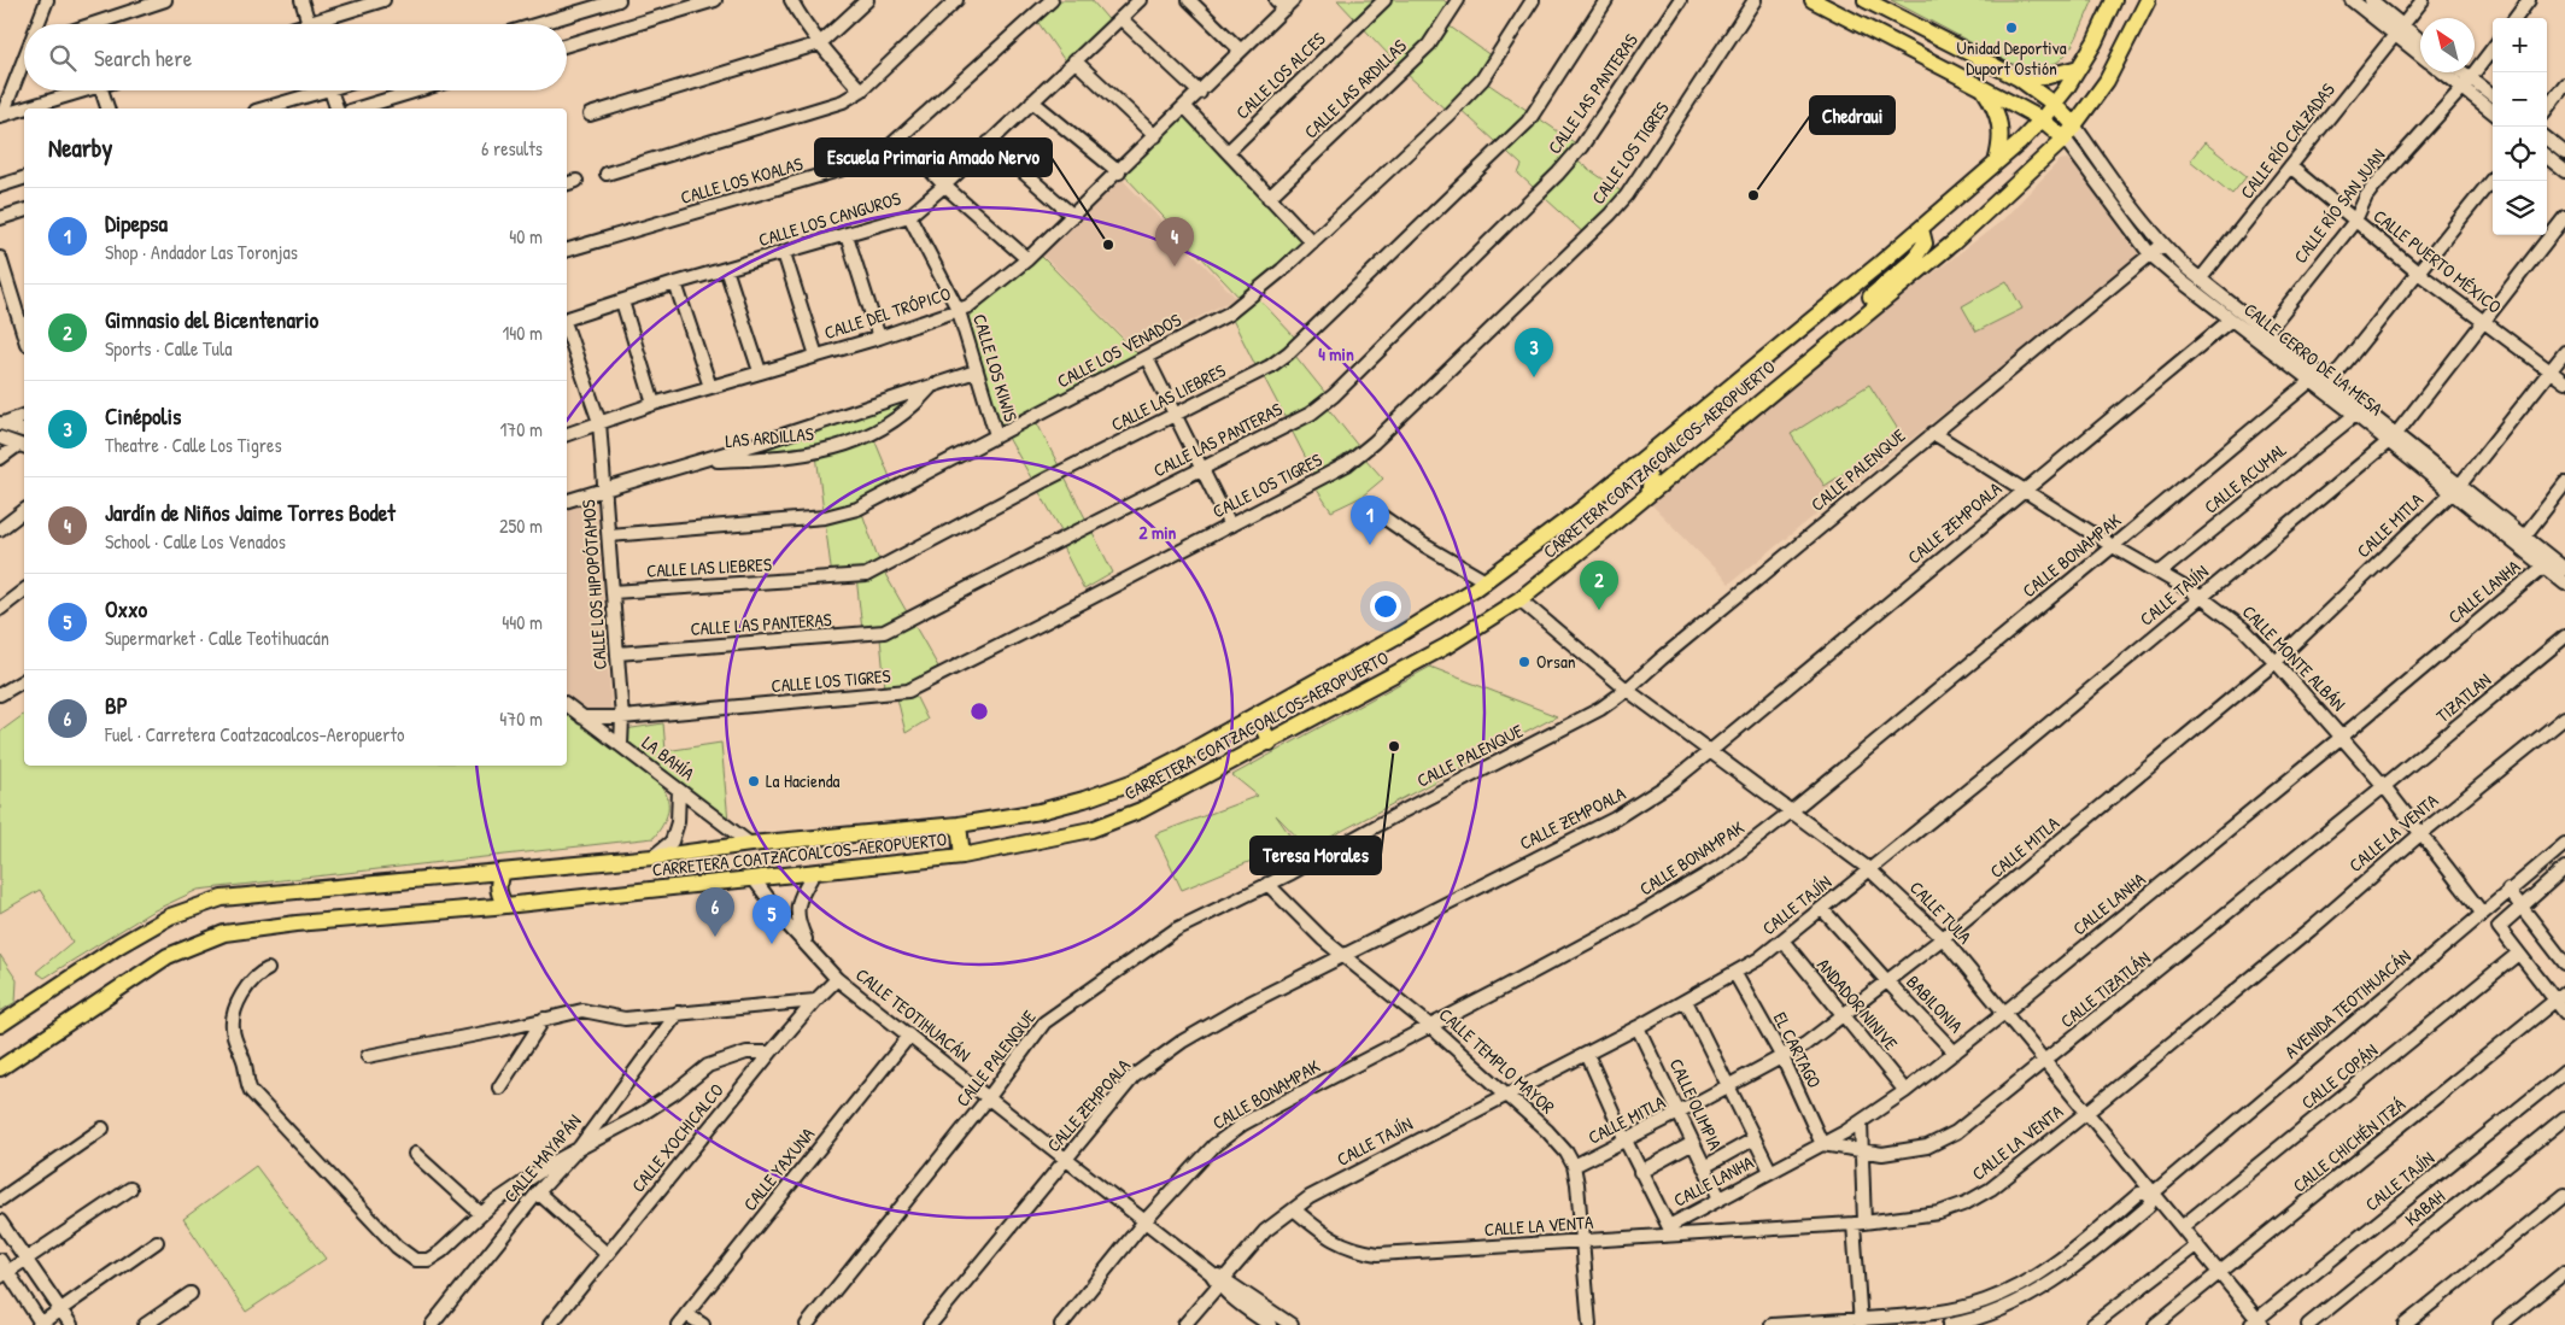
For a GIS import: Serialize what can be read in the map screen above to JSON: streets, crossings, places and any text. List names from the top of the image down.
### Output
{
  "streets": {
    "main road": ["CARRETERA COATZACOALCOS-AEROPUERTO"],
    "street": [
      "CALLE LOS ALCES",
      "CALLE LAS ARDILLAS",
      "CALLE LAS PANTERAS",
      "CALLE RÍO CALZADAS",
      "CALLE LOS TIGRES",
      "CALLE LOS KOALAS",
      "CALLE RÍO SAN JUAN",
      "CALLE LOS CANGUROS",
      "CALLE PUERTO MÉXICO",
      "CALLE DEL TRÓPICO",
      "CALLE LOS VENADOS",
      "CALLE CERRO DE LA MESA",
      "CALLE LOS KIWIS",
      "CALLE LAS LIEBRES",
      "LAS ARDILLAS",
      "CALLE PALENQUE",
      "CALLE ACUMAL",
      "CALLE ZEMPOALA",
      "CALLE MITLA",
      "CALLE BONAMPAK",
      "CALLE LOS HIPOPÓTAMOS",
      "CALLE LANHA",
      "CALLE TAJÍN",
      "CALLE MONTE ALBÁN",
      "TIZATLAN",
      "LA BAHÍA",
      "CALLE LA VENTA",
      "CALLE TULA",
      "CALLE TIZATLÁN",
      "ANDADOR NINIVE",
      "BABILONIA",
      "AVENIDA TEOTIHUACÁN",
      "CALLE TEOTIHUACÁN",
      "EL CARTAGO",
      "CALLE TEMPLO MAYOR",
      "CALLE COPÁN",
      "CALLE OLIMPIA",
      "CALLE XOCHICALCO",
      "CALLE CHICHÉN ITZÁ",
      "CALLE MAYAPÁN",
      "CALLE YAXUNA",
      "KABAH"
    ]
  },
  "crossings": [
    ["CALLE LAS PANTERAS", "CALLE LOS HIPOPÓTAMOS"],
    ["CALLE RÍO CALZADAS", "CALLE PUERTO MÉXICO"],
    ["CALLE RÍO CALZADAS", "CALLE CERRO DE LA MESA"],
    ["CALLE LOS TIGRES", "CALLE LOS HIPOPÓTAMOS"],
    ["CALLE LOS TIGRES", "LA BAHÍA"],
    ["CALLE RÍO SAN JUAN", "CALLE PUERTO MÉXICO"],
    ["CALLE RÍO SAN JUAN", "CALLE CERRO DE LA MESA"],
    ["CALLE LOS CANGUROS", "CALLE LOS KIWIS"],
    ["CALLE PUERTO MÉXICO", "CALLE MITLA"],
    ["CALLE PUERTO MÉXICO", "CALLE TAJÍN"],
    ["CALLE DEL TRÓPICO", "CALLE LOS KIWIS"],
    ["CALLE DEL TRÓPICO", "CALLE LOS HIPOPÓTAMOS"],
    ["CALLE LOS VENADOS", "CALLE LOS KIWIS"],
    ["CALLE LOS VENADOS", "CALLE LOS HIPOPÓTAMOS"],
    ["CALLE CERRO DE LA MESA", "CARRETERA COATZACOALCOS-AEROPUERTO"],
    ["CALLE CERRO DE LA MESA", "CALLE PALENQUE"],
    ["CALLE CERRO DE LA MESA", "CALLE ACUMAL"],
    ["CALLE CERRO DE LA MESA", "CALLE ZEMPOALA"],
    ["CALLE CERRO DE LA MESA", "CALLE MITLA"],
    ["CALLE CERRO DE LA MESA", "CALLE BONAMPAK"],
    ["CALLE CERRO DE LA MESA", "CALLE LANHA"],
    ["CALLE CERRO DE LA MESA", "CALLE TAJÍN"],
    ["CALLE LOS KIWIS", "LAS ARDILLAS"],
    ["CALLE LAS LIEBRES", "CALLE LOS HIPOPÓTAMOS"],
    ["LAS ARDILLAS", "CALLE LOS HIPOPÓTAMOS"],
    ["CARRETERA COATZACOALCOS-AEROPUERTO", "LA BAHÍA"],
    ["CARRETERA COATZACOALCOS-AEROPUERTO", "CALLE TULA"],
    ["CARRETERA COATZACOALCOS-AEROPUERTO", "CALLE TEOTIHUACÁN"],
    ["CALLE PALENQUE", "CALLE MONTE ALBÁN"],
    ["CALLE PALENQUE", "CALLE TULA"],
    ["CALLE PALENQUE", "CALLE TEOTIHUACÁN"],
    ["CALLE PALENQUE", "CALLE TEMPLO MAYOR"],
    ["CALLE ACUMAL", "CALLE MONTE ALBÁN"],
    ["CALLE ZEMPOALA", "CALLE MONTE ALBÁN"],
    ["CALLE ZEMPOALA", "CALLE TULA"],
    ["CALLE ZEMPOALA", "CALLE TEOTIHUACÁN"],
    ["CALLE ZEMPOALA", "CALLE TEMPLO MAYOR"],
    ["CALLE MITLA", "CALLE MONTE ALBÁN"],
    ["CALLE MITLA", "CALLE TULA"],
    ["CALLE MITLA", "ANDADOR NINIVE"],
    ["CALLE MITLA", "BABILONIA"],
    ["CALLE MITLA", "EL CARTAGO"],
    ["CALLE MITLA", "CALLE TEMPLO MAYOR"],
    ["CALLE MITLA", "CALLE OLIMPIA"],
    ["CALLE BONAMPAK", "CALLE MONTE ALBÁN"],
    ["CALLE BONAMPAK", "CALLE TULA"],
    ["CALLE BONAMPAK", "CALLE TEOTIHUACÁN"],
    ["CALLE BONAMPAK", "CALLE TEMPLO MAYOR"],
    ["CALLE LOS HIPOPÓTAMOS", "LA BAHÍA"],
    ["CALLE LANHA", "CALLE MONTE ALBÁN"],
    ["CALLE LANHA", "CALLE LA VENTA"],
    ["CALLE LANHA", "CALLE TULA"],
    ["CALLE LANHA", "CALLE TIZATLÁN"],
    ["CALLE LANHA", "ANDADOR NINIVE"],
    ["CALLE LANHA", "BABILONIA"],
    ["CALLE LANHA", "EL CARTAGO"],
    ["CALLE LANHA", "CALLE OLIMPIA"],
    ["CALLE TAJÍN", "CALLE MONTE ALBÁN"],
    ["CALLE TAJÍN", "CALLE LA VENTA"],
    ["CALLE TAJÍN", "CALLE TULA"],
    ["CALLE TAJÍN", "ANDADOR NINIVE"],
    ["CALLE TAJÍN", "BABILONIA"],
    ["CALLE TAJÍN", "CALLE TEOTIHUACÁN"],
    ["CALLE TAJÍN", "EL CARTAGO"],
    ["CALLE TAJÍN", "CALLE TEMPLO MAYOR"],
    ["CALLE TAJÍN", "CALLE OLIMPIA"],
    ["CALLE MONTE ALBÁN", "TIZATLAN"],
    ["CALLE MONTE ALBÁN", "CALLE LA VENTA"],
    ["CALLE MONTE ALBÁN", "CALLE TIZATLÁN"],
    ["CALLE MONTE ALBÁN", "AVENIDA TEOTIHUACÁN"],
    ["TIZATLAN", "CALLE TIZATLÁN"],
    ["CALLE LA VENTA", "CALLE TULA"],
    ["CALLE LA VENTA", "CALLE TEMPLO MAYOR"],
    ["CALLE TULA", "CALLE TIZATLÁN"],
    ["CALLE TULA", "AVENIDA TEOTIHUACÁN"],
    ["CALLE TULA", "CALLE COPÁN"],
    ["CALLE TULA", "CALLE CHICHÉN ITZÁ"],
    ["CALLE TIZATLÁN", "EL CARTAGO"],
    ["CALLE TEOTIHUACÁN", "CALLE XOCHICALCO"],
    ["CALLE TEOTIHUACÁN", "CALLE YAXUNA"]
  ],
  "places": [
    "Unidad Deportiva Duport Ostión",
    "Chedraui",
    "Escuela Primaria Amado Nervo",
    "Orsan",
    "Teresa Morales",
    "La Hacienda"
  ],
  "north": "top left",
  "page": {
    "map_buttons": ["+", "−"],
    "search": "Search here",
    "heading": ["Nearby", "6 results"],
    "list": [
      {
        "mark": "1",
        "name": "Dipepsa",
        "note": "Shop · Andador Las Toronjas",
        "value": "40 m"
      },
      {
        "mark": "2",
        "name": "Gimnasio del Bicentenario",
        "note": "Sports · Calle Tula",
        "value": "140 m"
      },
      {
        "mark": "3",
        "name": "Cinépolis",
        "note": "Theatre · Calle Los Tigres",
        "value": "170 m"
      },
      {
        "mark": "4",
        "name": "Jardín de Niños Jaime Torres Bodet",
        "note": "School · Calle Los Venados",
        "value": "250 m"
      },
      {
        "mark": "5",
        "name": "Oxxo",
        "note": "Supermarket · Calle Teotihuacán",
        "value": "440 m"
      },
      {
        "mark": "6",
        "name": "BP",
        "note": "Fuel · Carretera Coatzacoalcos-Aeropuerto",
        "value": "470 m"
      }
    ],
    "pins": [
      "4",
      "3",
      "1",
      "2",
      "6",
      "5"
    ]
  },
  "rings": ["4 min", "2 min"]
}
